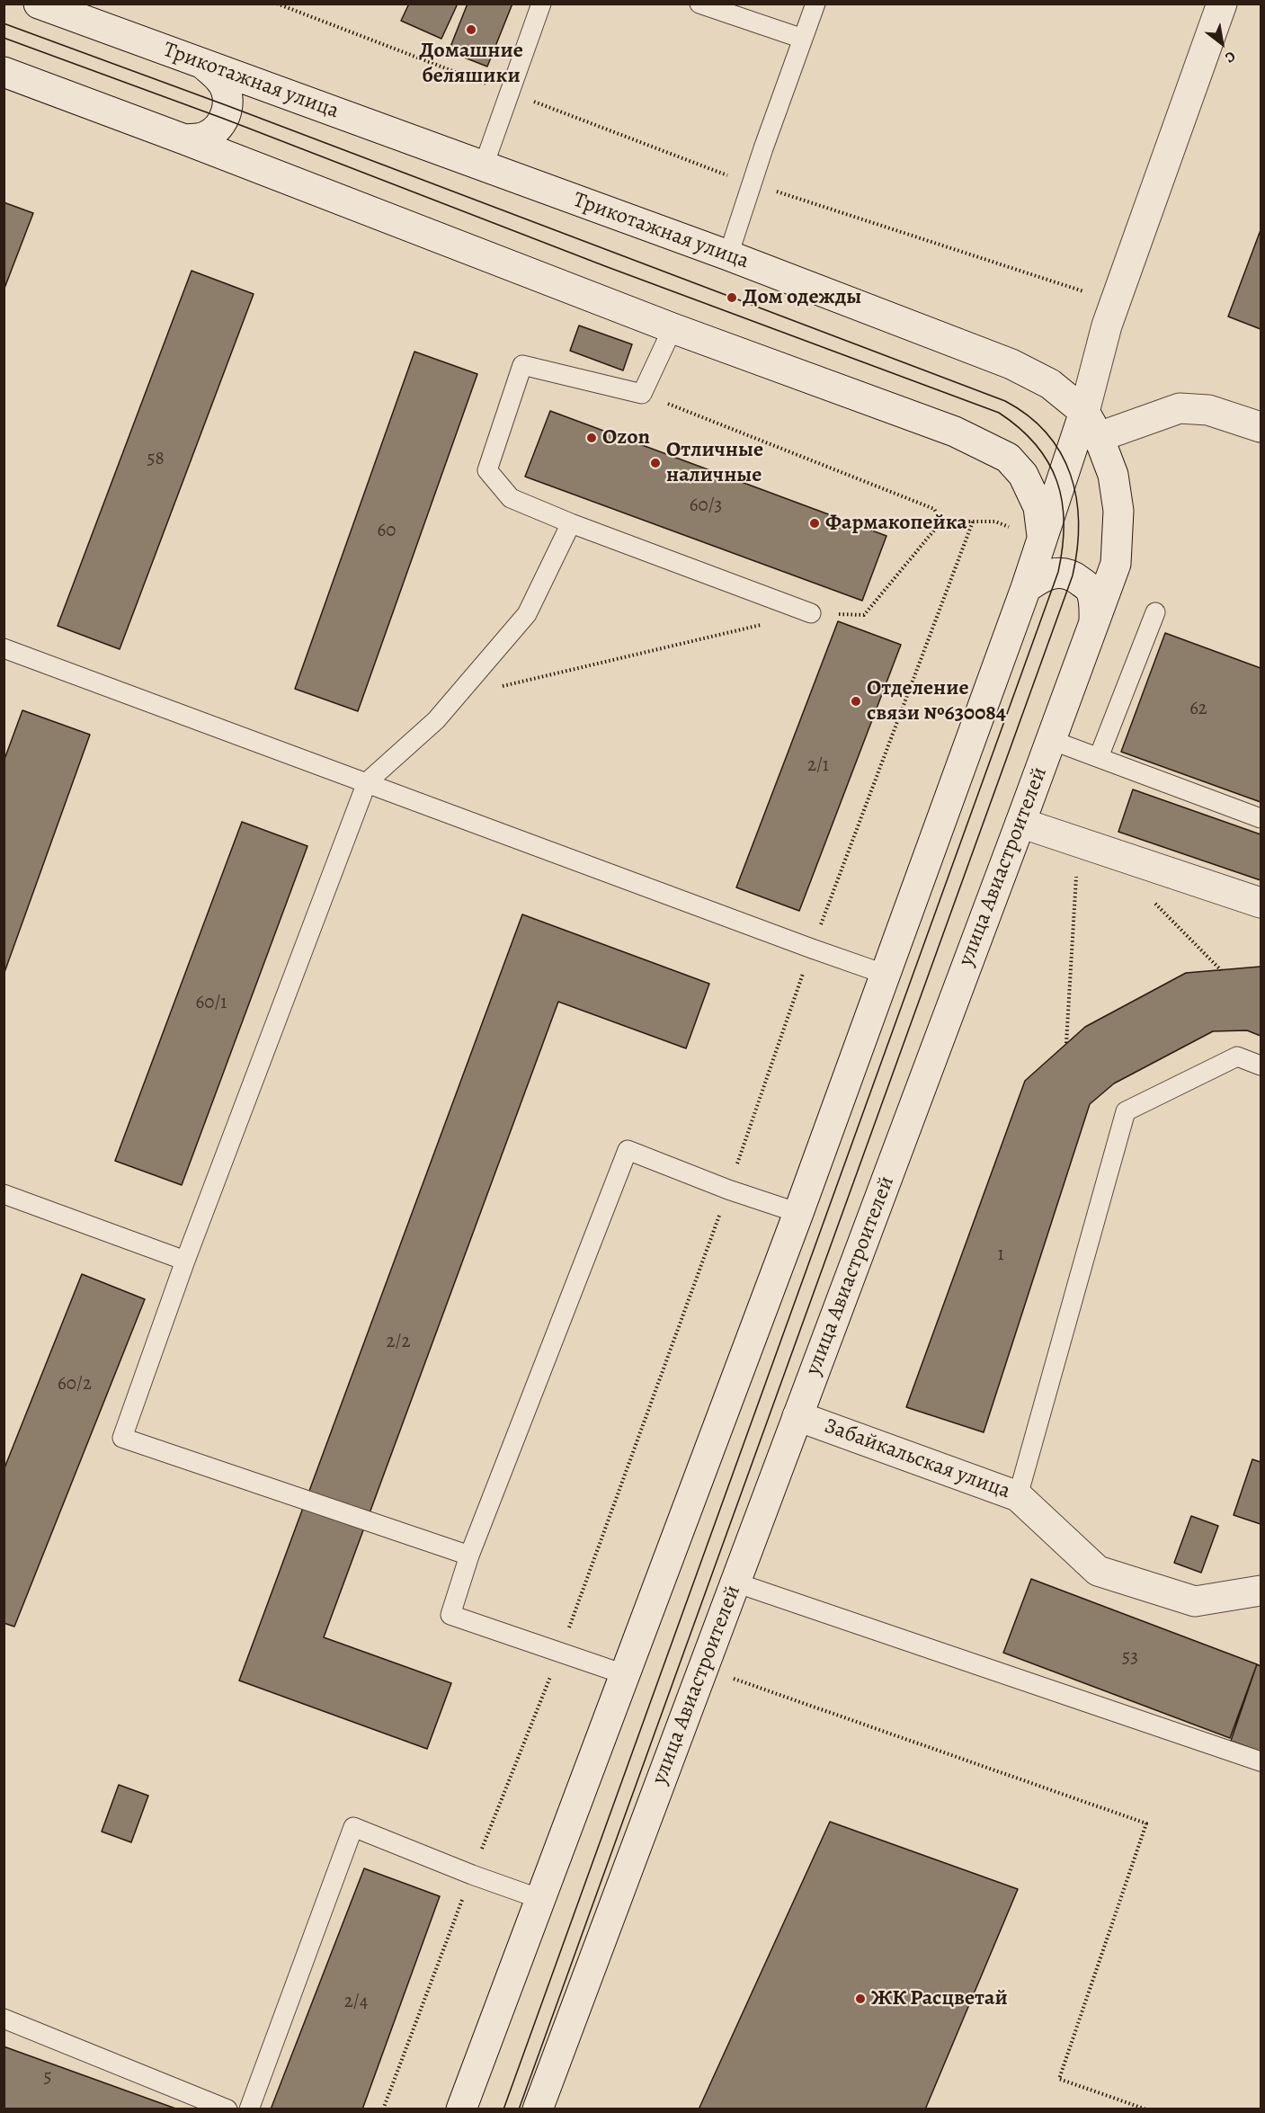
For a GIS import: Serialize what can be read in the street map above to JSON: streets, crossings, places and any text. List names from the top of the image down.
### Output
{
  "streets": {
    "main road": ["Трикотажная улица", "улица Авиастроителей", "Забайкальская улица"]
  },
  "crossings": [
    ["Трикотажная улица", "улица Авиастроителей"],
    ["улица Авиастроителей", "Забайкальская улица"]
  ],
  "places": [
    "Домашние беляшики",
    "Дом одежды",
    "Ozon",
    "Отличные наличные",
    "Фармакопейка",
    "Отделение связи №630084",
    "ЖК Расцветай"
  ],
  "house_numbers": [
    "58",
    "60/3",
    "60",
    "62",
    "2/1",
    "60/1",
    "1",
    "2/2",
    "60/2",
    "53",
    "2/4",
    "5"
  ],
  "north": "bottom right"
}
